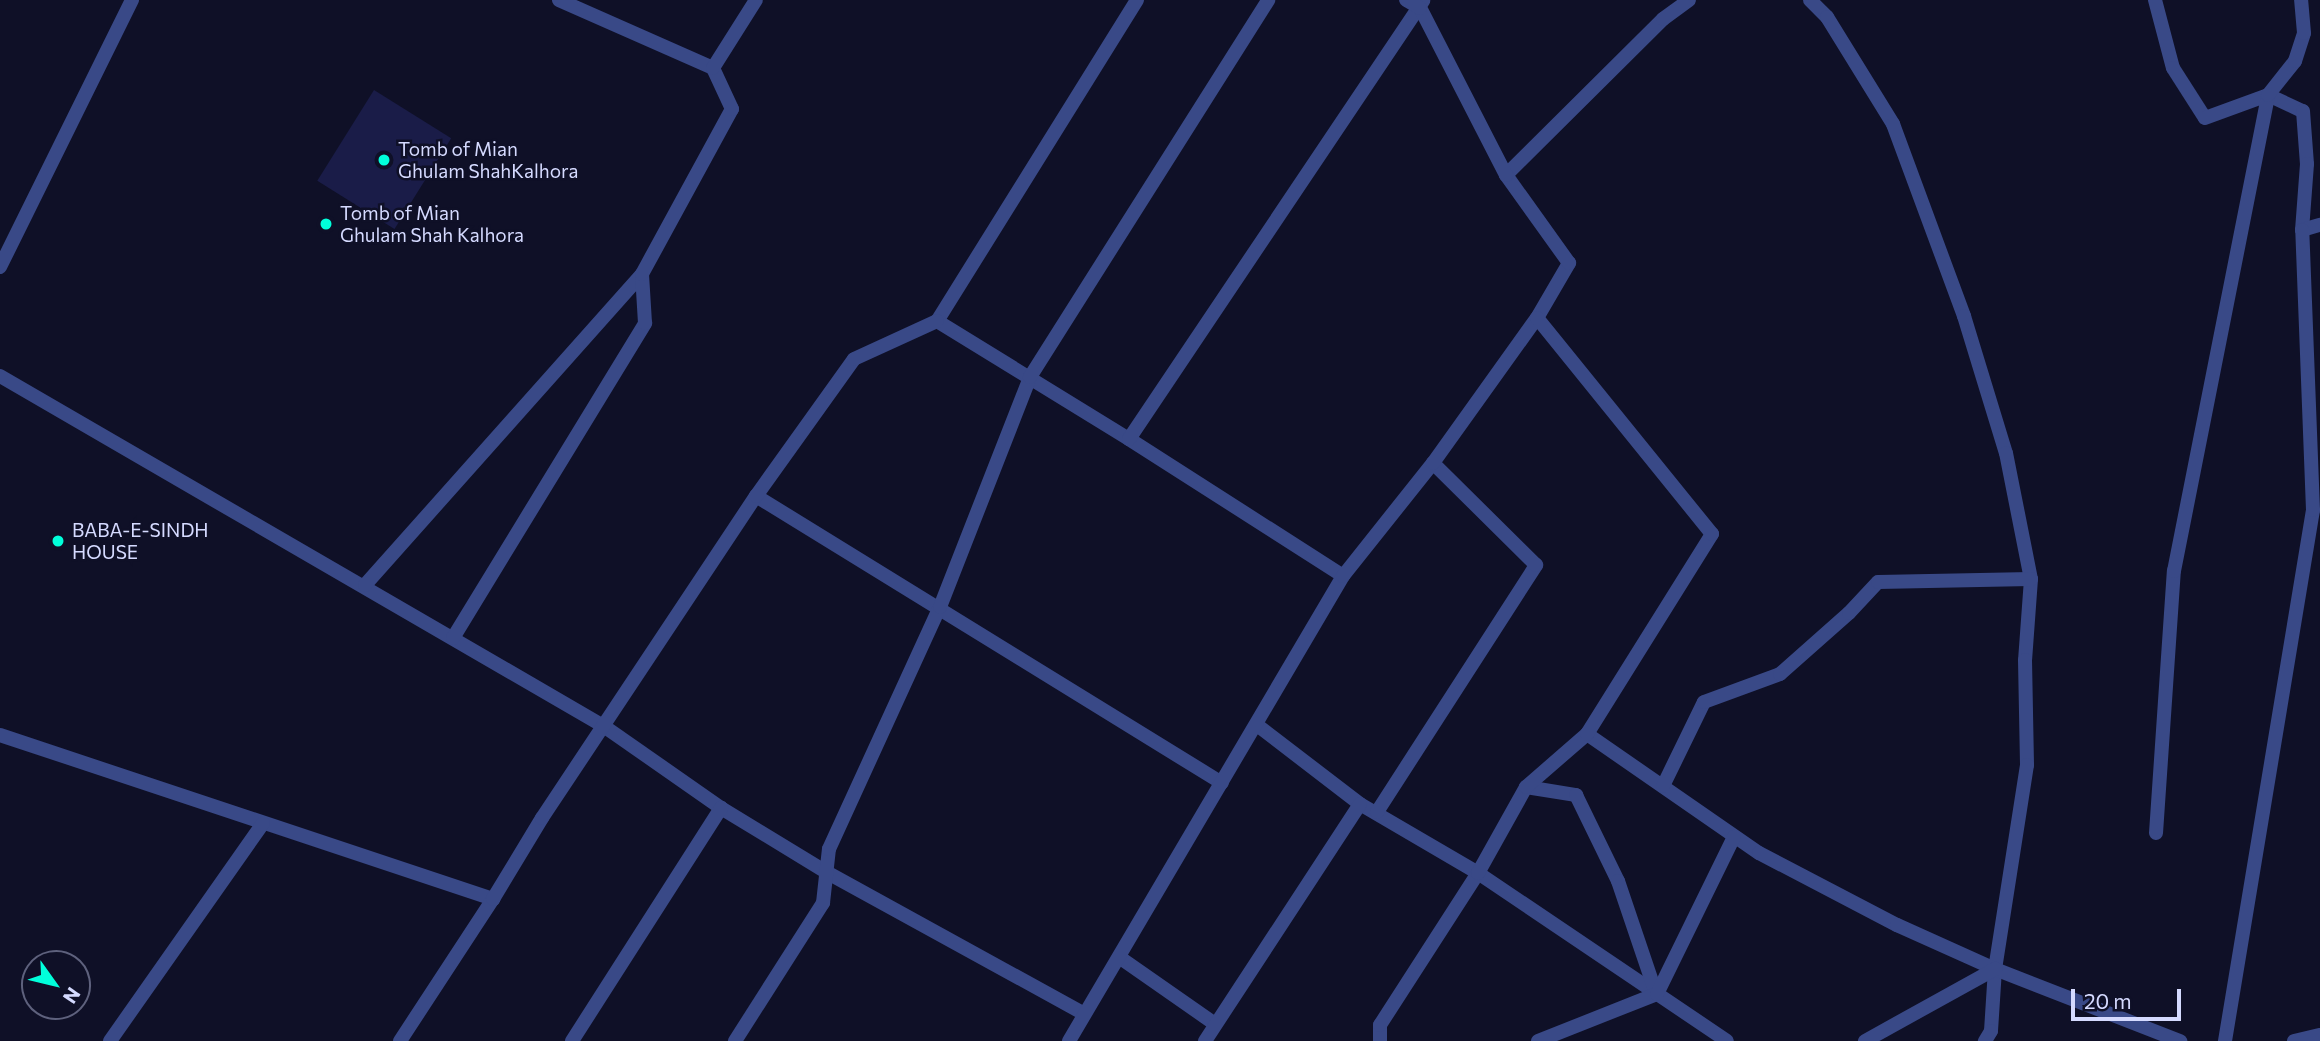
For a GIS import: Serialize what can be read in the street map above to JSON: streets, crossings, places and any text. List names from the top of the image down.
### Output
{
  "places": ["Tomb of Mian Ghulam ShahKalhora", "Tomb of Mian Ghulam Shah Kalhora", "BABA-E-SINDH HOUSE"],
  "scale_bar": "20 m",
  "north": "bottom right"
}
